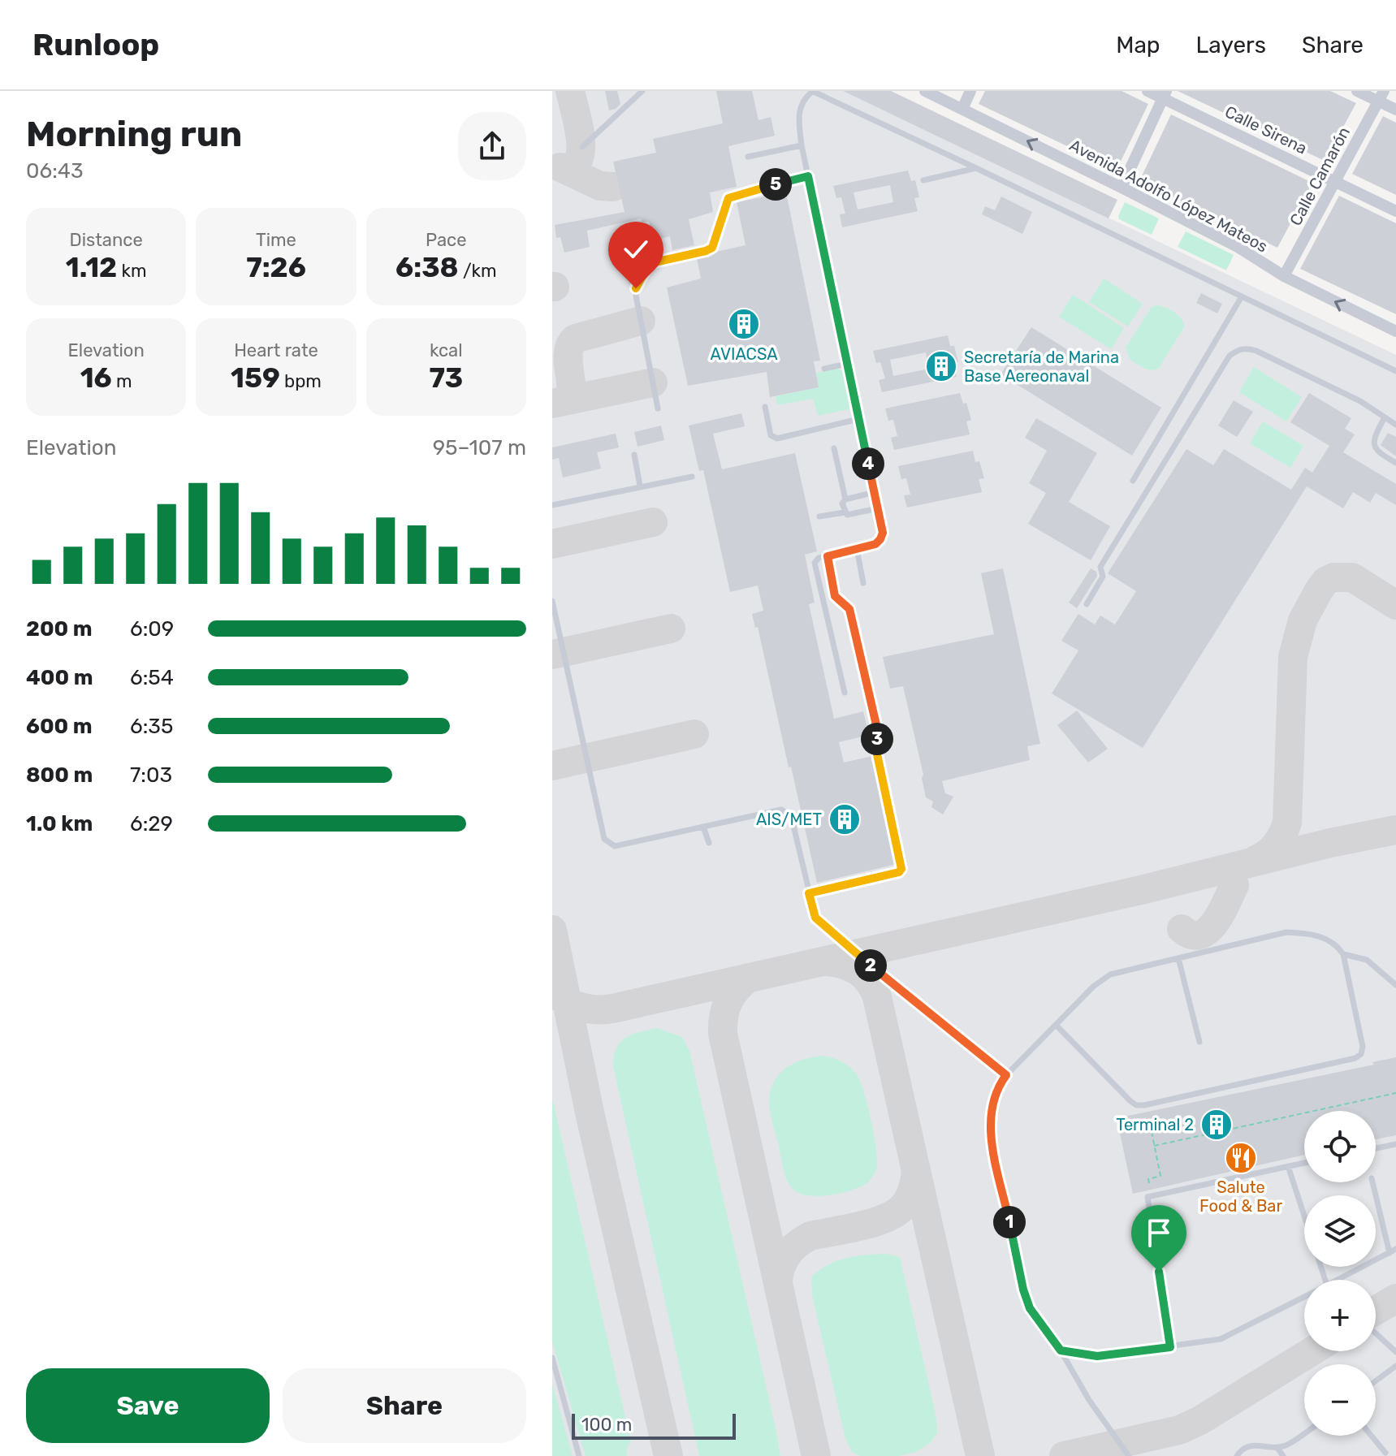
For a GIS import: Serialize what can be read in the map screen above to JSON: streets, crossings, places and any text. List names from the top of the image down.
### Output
{
  "streets": {
    "street": ["Calle Sirena", "Calle Camarón", "Avenida Adolfo López Mateos"]
  },
  "crossings": [
    ["Calle Sirena", "Calle Camarón"],
    ["Calle Camarón", "Avenida Adolfo López Mateos"]
  ],
  "one_way": ["Avenida Adolfo López Mateos"],
  "places": {
    "building": [
      "AVIACSA",
      "Secretaría de Marina Base Aereonaval",
      "AIS/MET",
      "Terminal 2"
    ],
    "restaurant": ["Salute Food & Bar"]
  },
  "scale_bar": "100 m",
  "page": {
    "header": "Runloop",
    "nav": ["Map", "Layers", "Share"],
    "heading": ["Morning run", "06:43"],
    "pins": [
      "5",
      "4",
      "3",
      "2",
      "1"
    ],
    "stats": [
      ["Distance", "1.12 km"],
      ["Time", "7:26"],
      ["Pace", "6:38 /km"],
      ["Elevation", "16 m"],
      ["Heart rate", "159 bpm"],
      ["kcal", "73"]
    ],
    "chart": ["Elevation", "95–107 m"],
    "list": [
      {
        "name": "200 m",
        "note": "6:09"
      },
      {
        "name": "400 m",
        "note": "6:54"
      },
      {
        "name": "600 m",
        "note": "6:35"
      },
      {
        "name": "800 m",
        "note": "7:03"
      },
      {
        "name": "1.0 km",
        "note": "6:29"
      }
    ],
    "map_buttons": ["+", "−"],
    "buttons": ["Save", "Share"],
    "scale": "100 m"
  }
}
